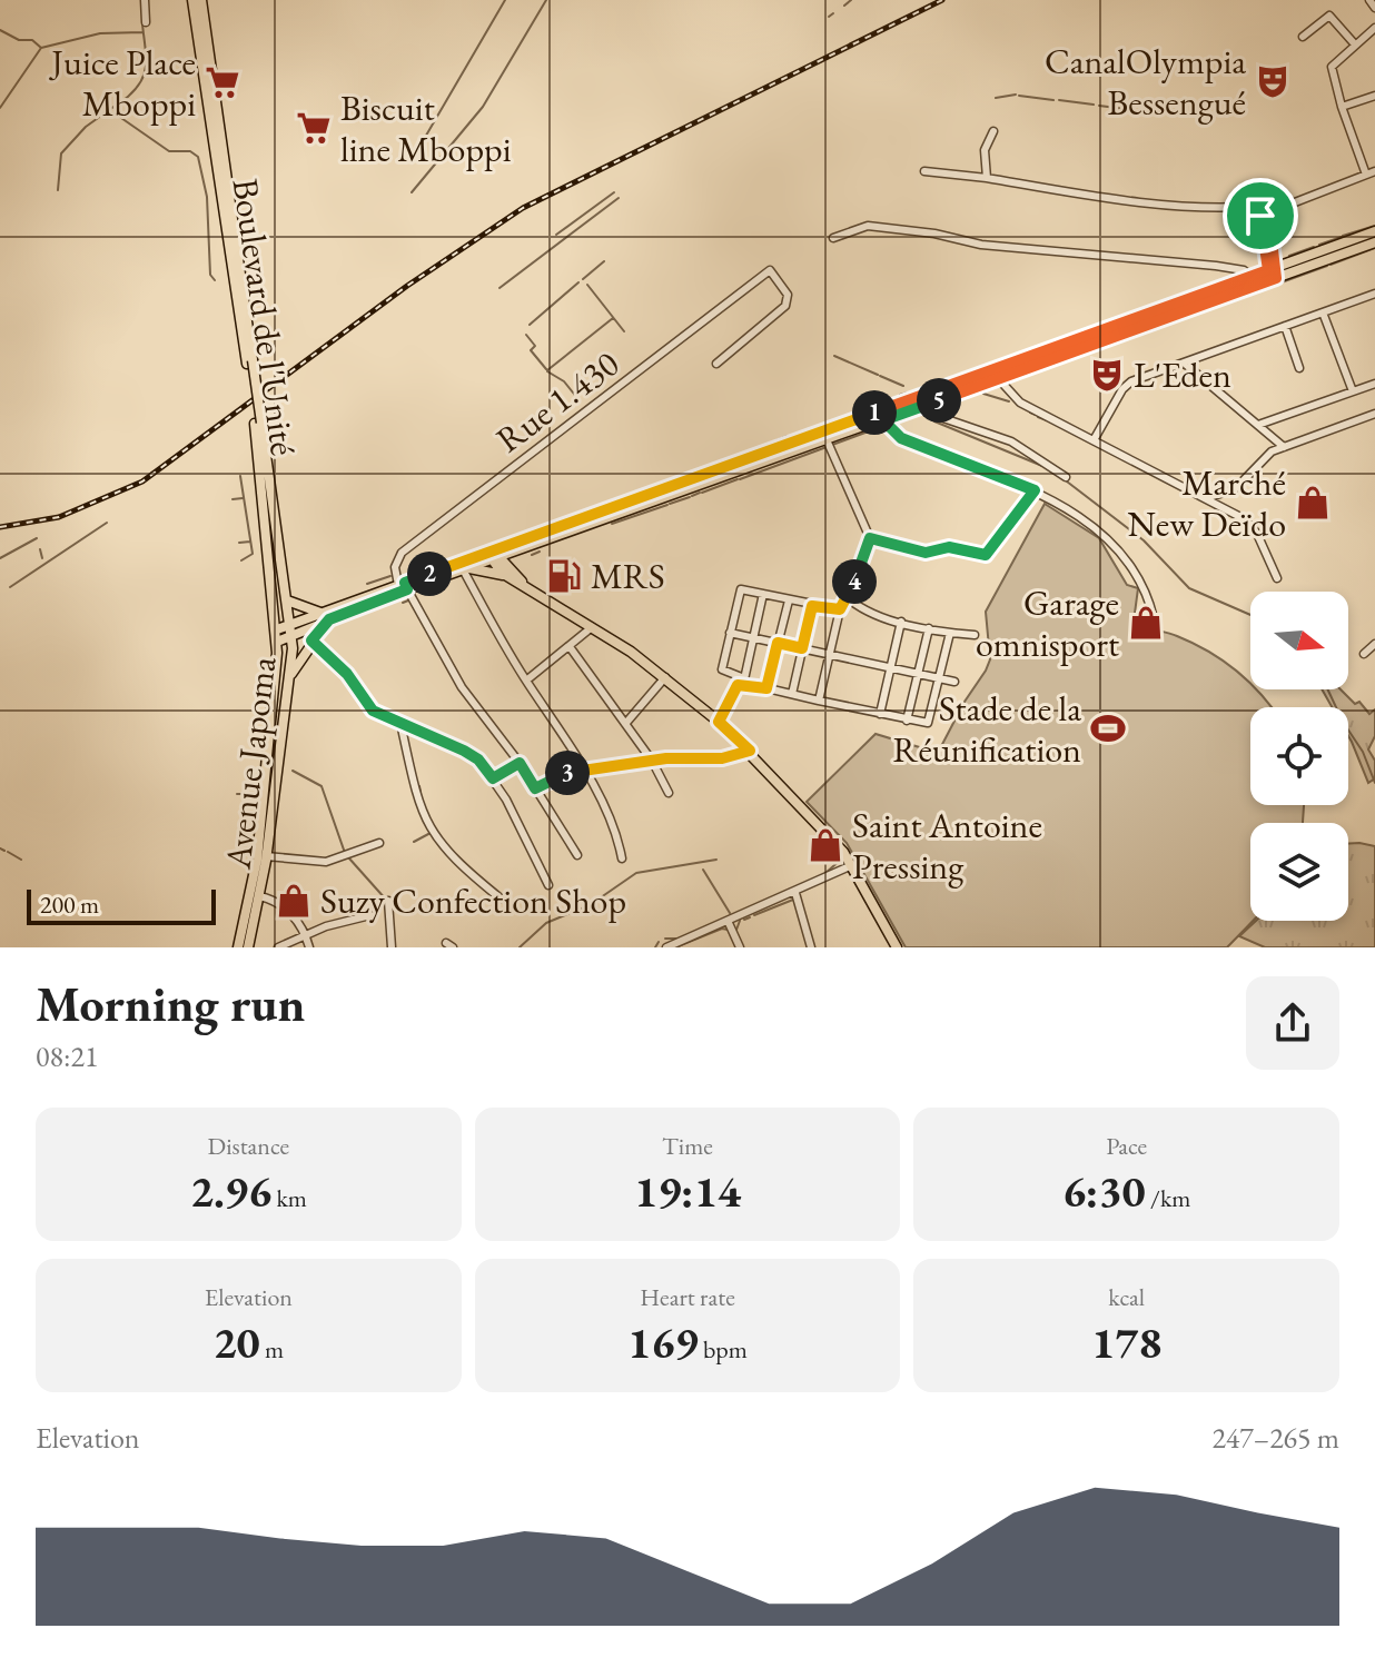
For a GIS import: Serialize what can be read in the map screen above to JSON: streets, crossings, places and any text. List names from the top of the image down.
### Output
{
  "streets": {
    "main road": ["Boulevard de l'Unité", "Avenue Japoma"],
    "street": ["Rue 1.430"]
  },
  "crossings": [
    ["Boulevard de l'Unité", "Avenue Japoma"]
  ],
  "places": {
    "theatre": ["CanalOlympia Bessengué", "L'Eden"],
    "supermarket": ["Juice Place Mboppi", "Biscuit line Mboppi"],
    "shop": [
      "Marché New Deïdo",
      "Garage omnisport",
      "Saint Antoine Pressing",
      "Suzy Confection Shop"
    ],
    "fuel station": ["MRS"],
    "sports": ["Stade de la Réunification"]
  },
  "scale_bar": "200 m",
  "north": "right",
  "page": {
    "pins": [
      "5",
      "1",
      "2",
      "4",
      "3"
    ],
    "scale": "200 m",
    "heading": ["Morning run", "08:21"],
    "stats": [
      ["Distance", "2.96 km"],
      ["Time", "19:14"],
      ["Pace", "6:30 /km"],
      ["Elevation", "20 m"],
      ["Heart rate", "169 bpm"],
      ["kcal", "178"]
    ],
    "chart": ["Elevation", "247–265 m"]
  }
}
